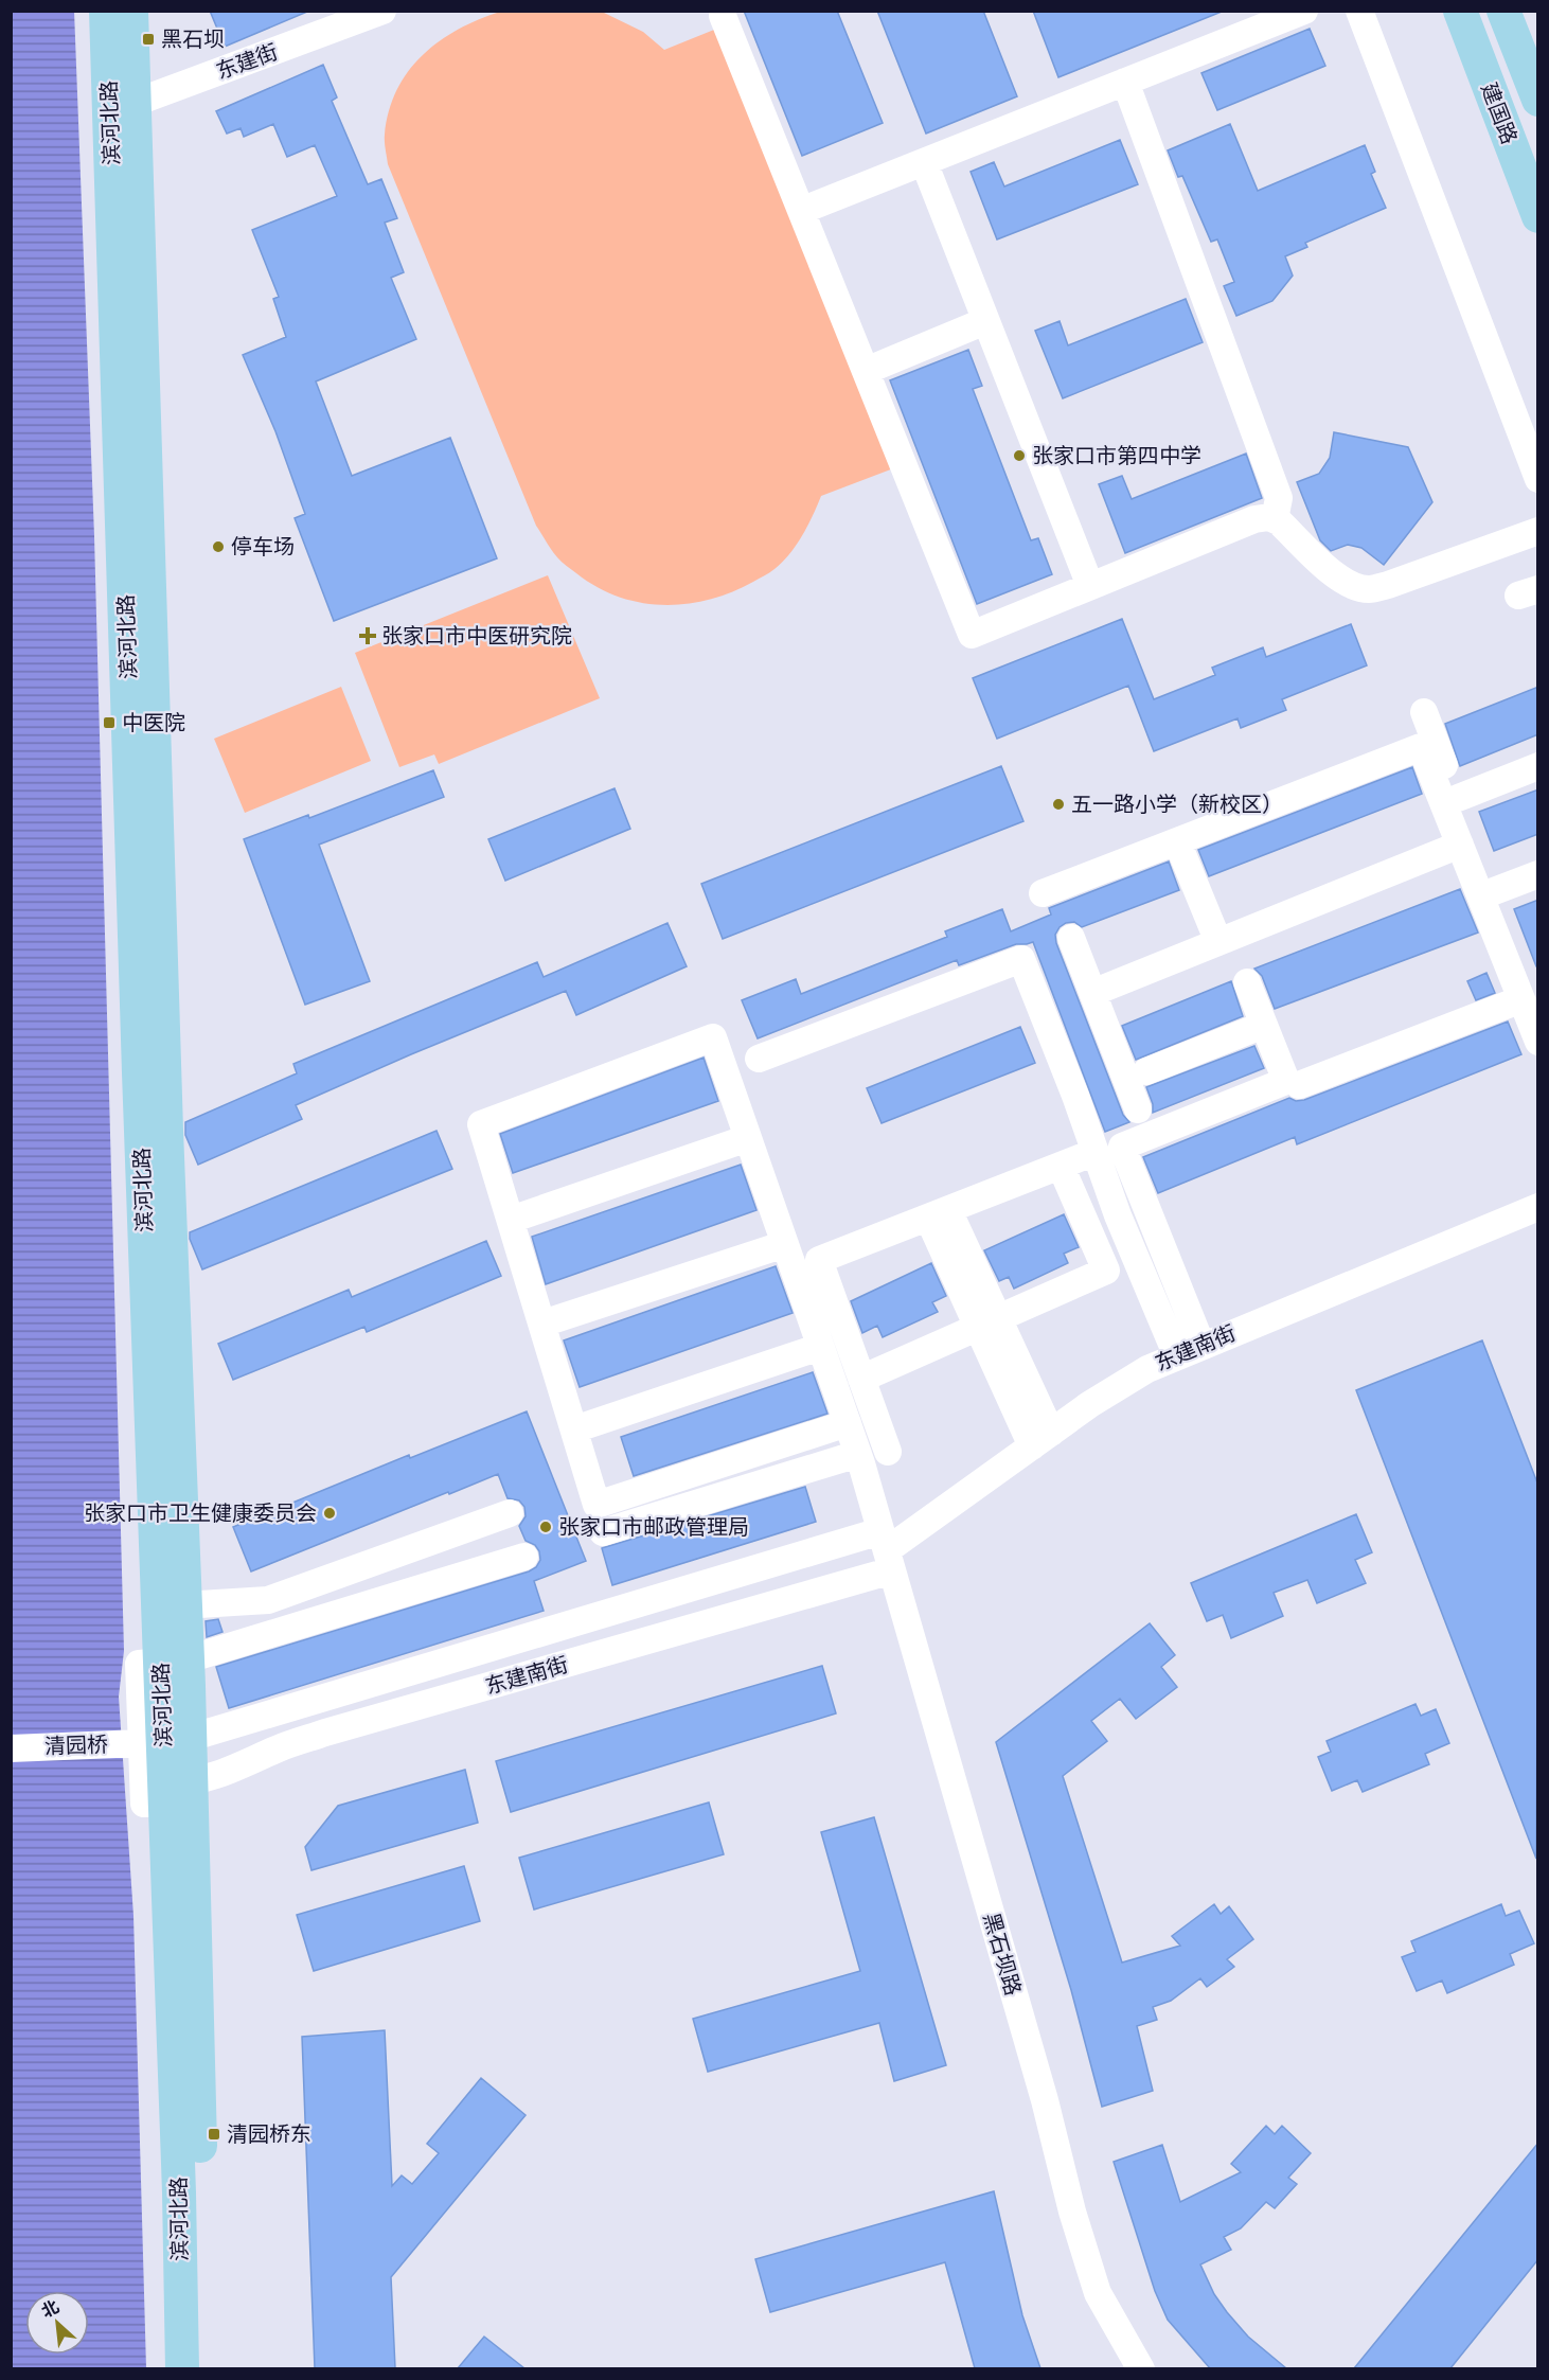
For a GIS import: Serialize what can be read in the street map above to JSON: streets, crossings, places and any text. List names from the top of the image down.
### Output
{
  "streets": {
    "main road": ["建国路", "滨河北路"],
    "street": [
      "东建街",
      "东建南街",
      "清园桥",
      "黑石坝路"
    ]
  },
  "crossings": [
    ["东建街", "滨河北路"],
    ["滨河北路", "东建南街"],
    ["滨河北路", "清园桥"],
    ["东建南街", "清园桥"],
    ["东建南街", "黑石坝路"]
  ],
  "places": {
    "transit": ["黑石坝", "中医院", "清园桥东"],
    "other": [
      "张家口市第四中学",
      "停车场",
      "五一路小学（新校区）",
      "张家口市卫生健康委员会",
      "张家口市邮政管理局"
    ],
    "health": ["张家口市中医研究院"]
  },
  "north": "top left"
}
